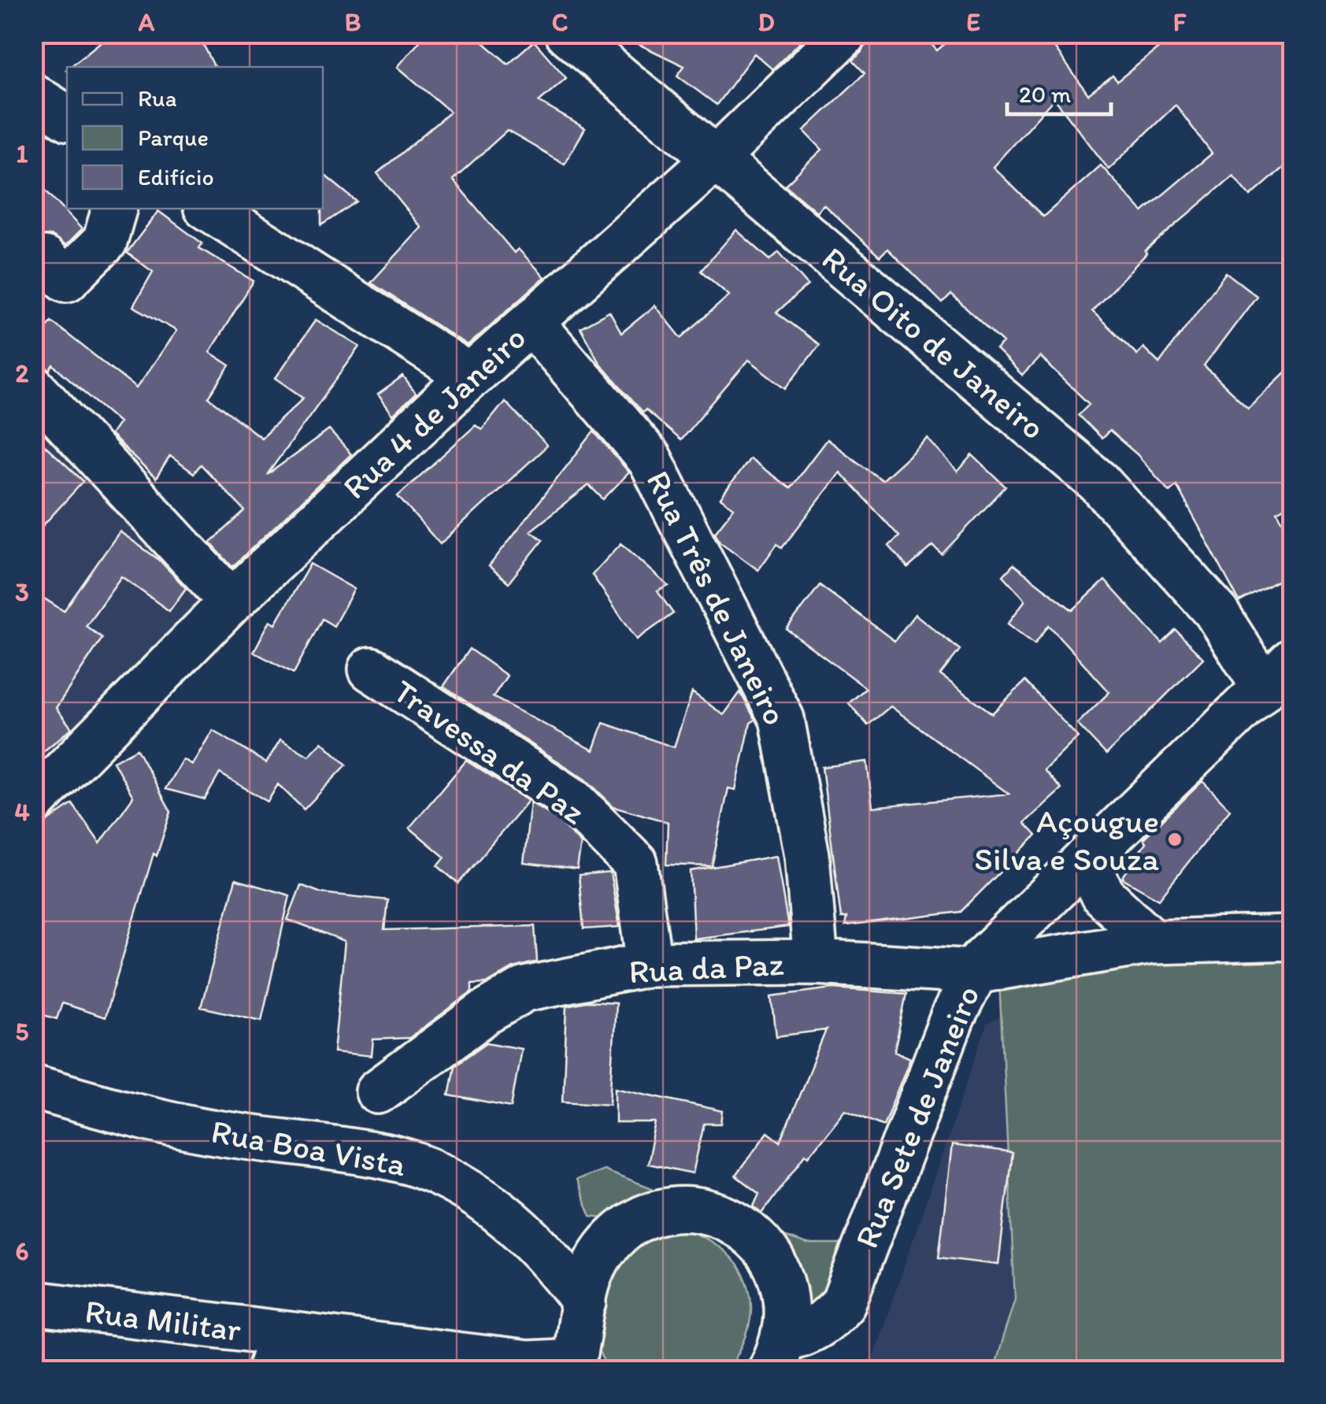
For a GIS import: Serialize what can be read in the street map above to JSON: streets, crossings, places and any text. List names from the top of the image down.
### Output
{
  "streets": {
    "street": [
      "Rua Oito de Janeiro",
      "Rua 4 de Janeiro",
      "Rua Três de Janeiro",
      "Travessa da Paz",
      "Rua da Paz",
      "Rua Sete de Janeiro",
      "Rua Boa Vista",
      "Rua Militar"
    ]
  },
  "crossings": [
    ["Rua Oito de Janeiro", "Rua 4 de Janeiro"],
    ["Rua Oito de Janeiro", "Rua Sete de Janeiro"],
    ["Rua 4 de Janeiro", "Rua Três de Janeiro"],
    ["Rua Três de Janeiro", "Rua da Paz"],
    ["Travessa da Paz", "Rua da Paz"],
    ["Rua da Paz", "Rua Sete de Janeiro"]
  ],
  "places": ["Açougue Silva e Souza"],
  "legend": ["Rua", "Parque", "Edifício"],
  "scale_bar": "20 m",
  "grid": {
    "columns": [
      "A",
      "B",
      "C",
      "D",
      "E",
      "F"
    ],
    "rows": [
      "1",
      "2",
      "3",
      "4",
      "5",
      "6"
    ]
  }
}
